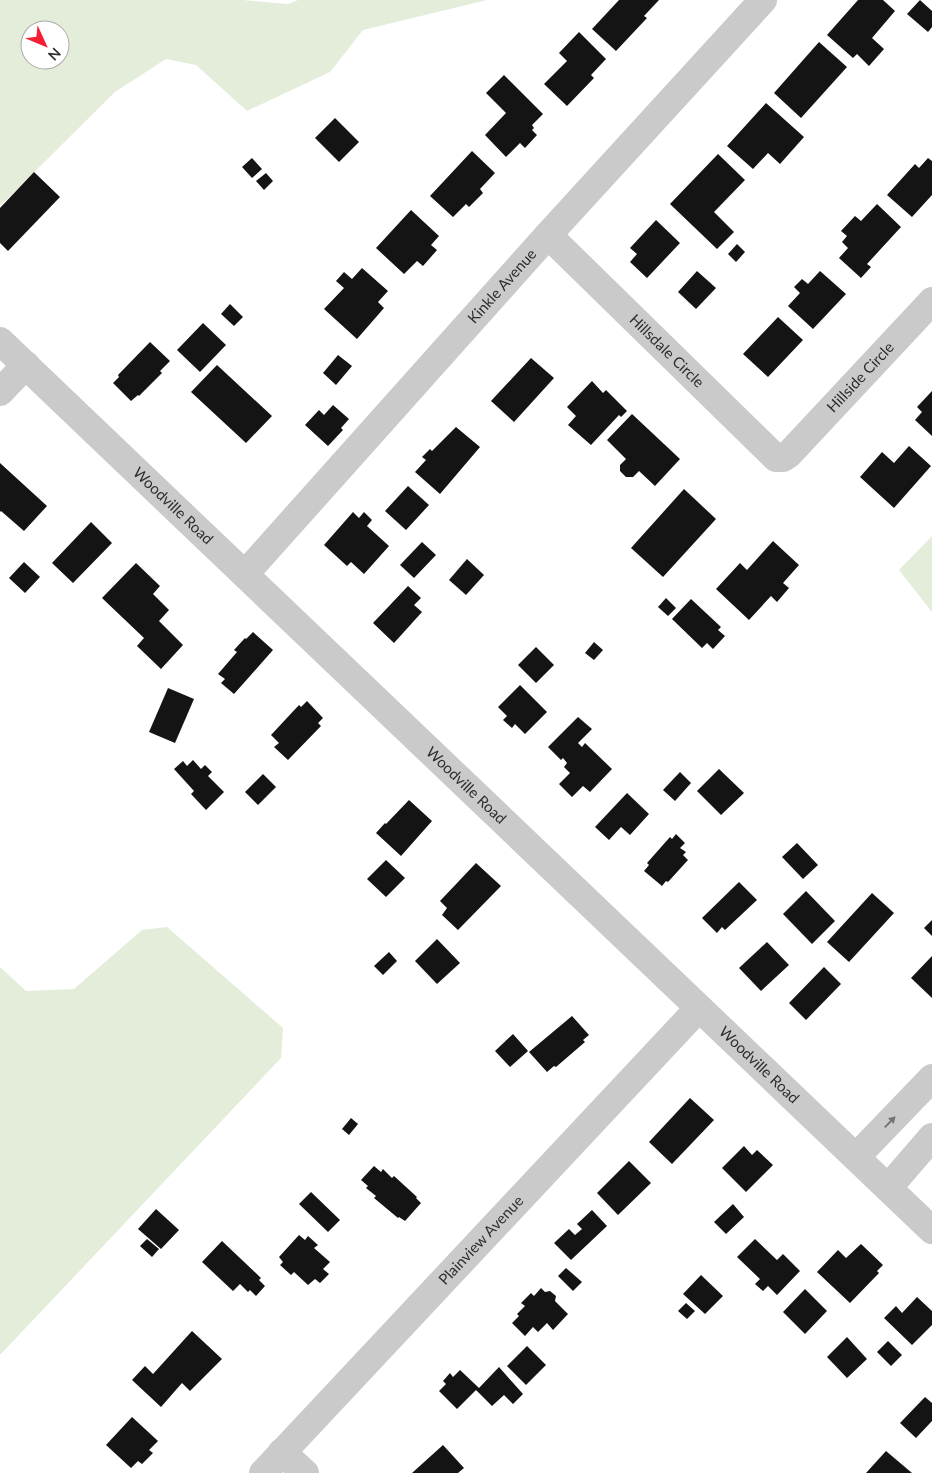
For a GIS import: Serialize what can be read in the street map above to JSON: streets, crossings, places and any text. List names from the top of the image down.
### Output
{
  "streets": {
    "street": [
      "Kinkle Avenue",
      "Hillsdale Circle",
      "Hillside Circle",
      "Woodville Road",
      "Plainview Avenue"
    ]
  },
  "crossings": [
    ["Kinkle Avenue", "Hillsdale Circle"],
    ["Kinkle Avenue", "Woodville Road"],
    ["Hillsdale Circle", "Hillside Circle"],
    ["Woodville Road", "Plainview Avenue"]
  ],
  "north": "bottom right"
}
